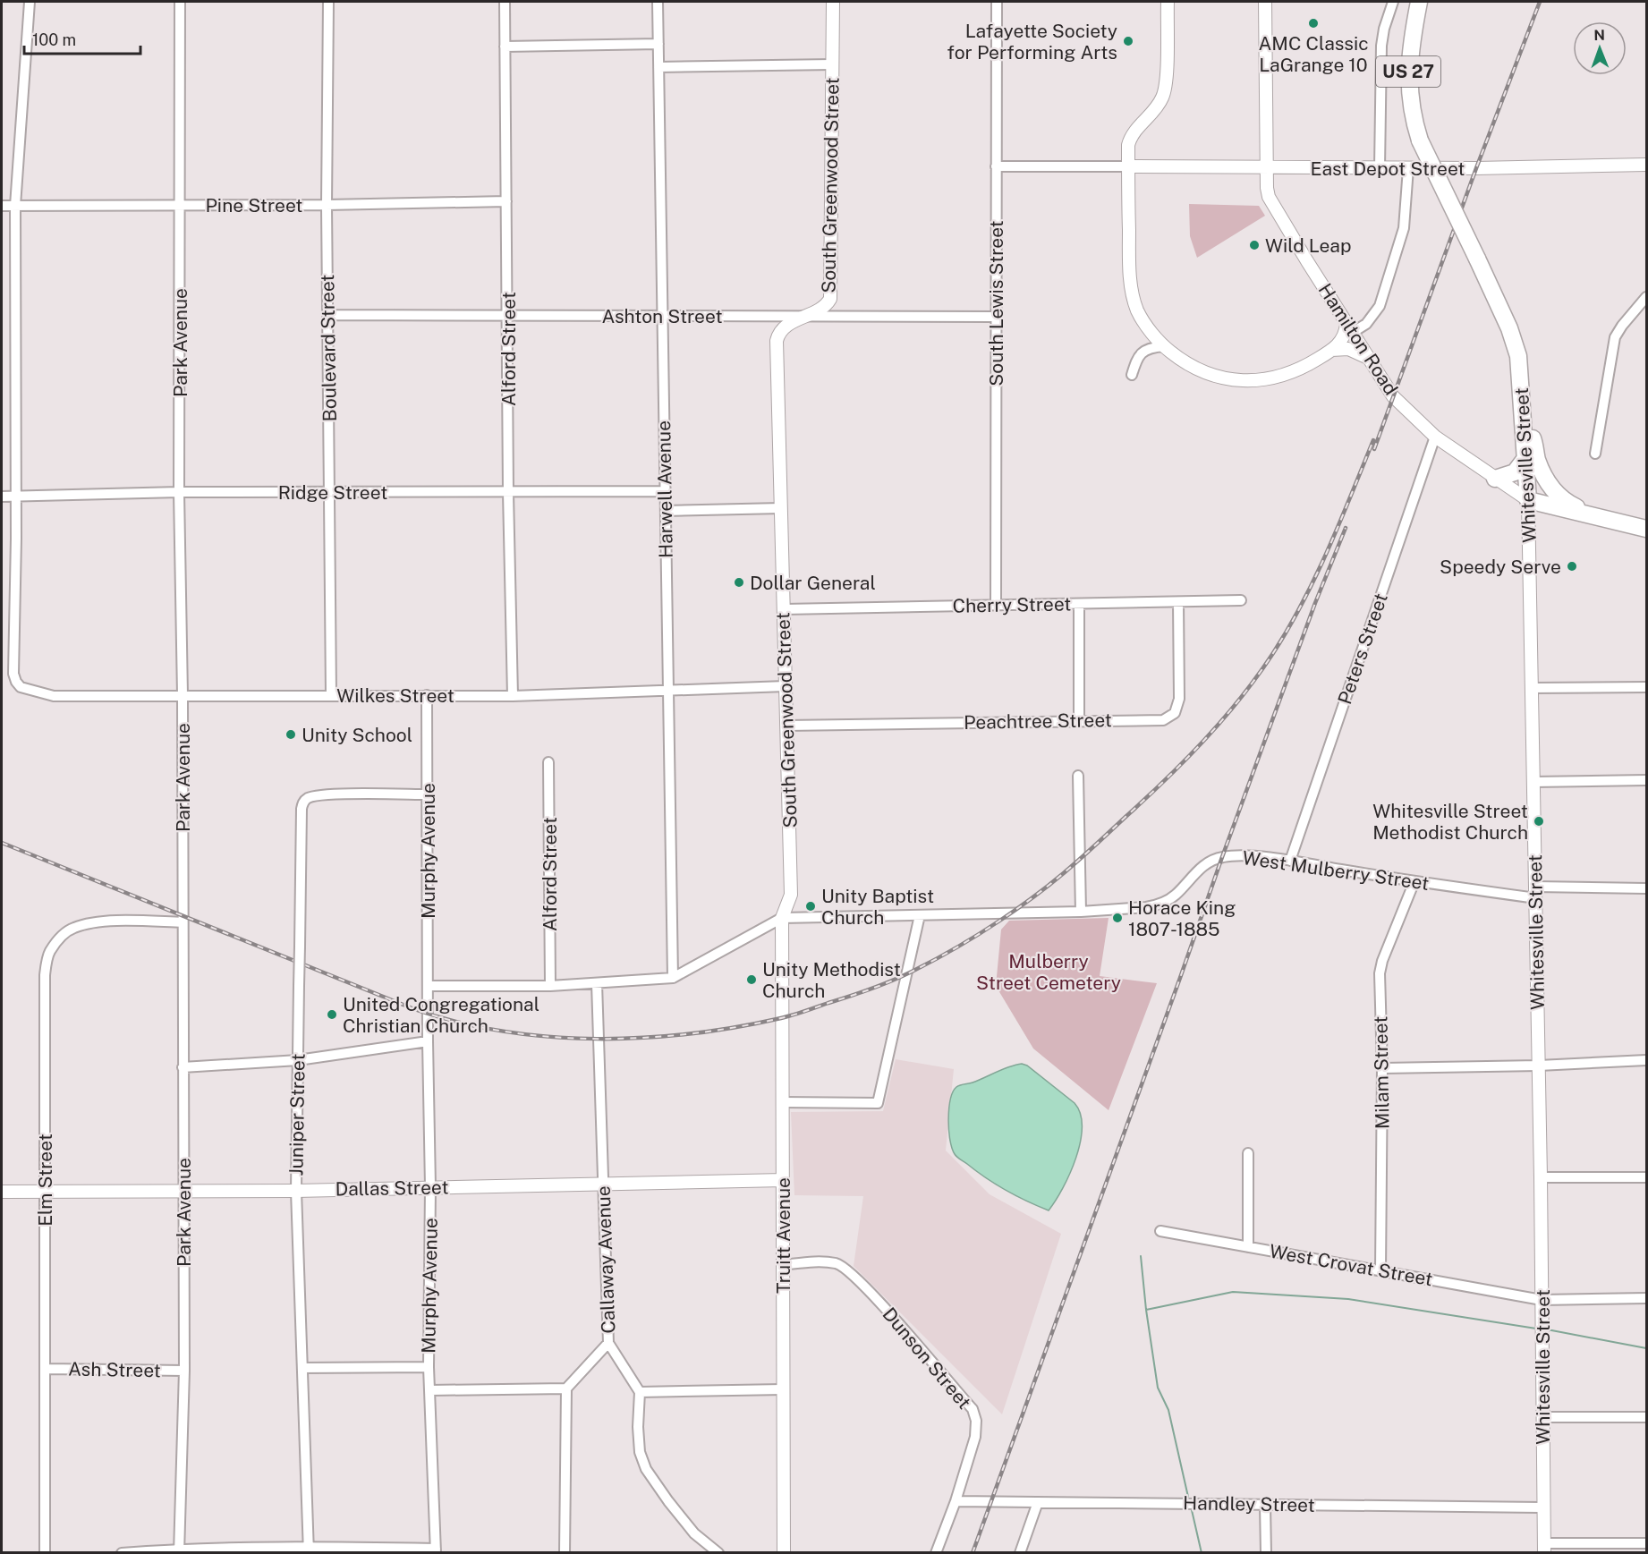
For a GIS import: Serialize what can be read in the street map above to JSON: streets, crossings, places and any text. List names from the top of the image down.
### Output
{
  "streets": {
    "highway": ["US 27", "Hamilton Road", "Whitesville Street"],
    "street": [
      "East Depot Street",
      "South Greenwood Street",
      "Pine Street",
      "South Lewis Street",
      "Ashton Street",
      "Park Avenue",
      "Boulevard Street",
      "Alford Street",
      "Harwell Avenue",
      "Ridge Street",
      "Cherry Street",
      "Peters Street",
      "Wilkes Street",
      "Peachtree Street",
      "Murphy Avenue",
      "West Mulberry Street",
      "Milam Street",
      "Juniper Street",
      "Elm Street",
      "Dallas Street",
      "Truitt Avenue",
      "Callaway Avenue",
      "West Crovat Street",
      "Dunson Street",
      "Ash Street",
      "Handley Street"
    ]
  },
  "crossings": [
    ["East Depot Street", "Hamilton Road"],
    ["South Greenwood Street", "Ashton Street"],
    ["South Greenwood Street", "Cherry Street"],
    ["South Greenwood Street", "Wilkes Street"],
    ["South Greenwood Street", "Peachtree Street"],
    ["South Greenwood Street", "West Mulberry Street"],
    ["South Greenwood Street", "Truitt Avenue"],
    ["Pine Street", "Park Avenue"],
    ["Pine Street", "Boulevard Street"],
    ["Pine Street", "Alford Street"],
    ["South Lewis Street", "Ashton Street"],
    ["South Lewis Street", "Cherry Street"],
    ["Ashton Street", "Boulevard Street"],
    ["Ashton Street", "Alford Street"],
    ["Ashton Street", "Harwell Avenue"],
    ["Hamilton Road", "Whitesville Street"],
    ["Hamilton Road", "Peters Street"],
    ["Park Avenue", "Ridge Street"],
    ["Park Avenue", "Wilkes Street"],
    ["Park Avenue", "Elm Street"],
    ["Park Avenue", "Dallas Street"],
    ["Park Avenue", "Ash Street"],
    ["Boulevard Street", "Ridge Street"],
    ["Boulevard Street", "Wilkes Street"],
    ["Alford Street", "Ridge Street"],
    ["Alford Street", "Wilkes Street"],
    ["Alford Street", "West Mulberry Street"],
    ["Whitesville Street", "West Mulberry Street"],
    ["Whitesville Street", "West Crovat Street"],
    ["Whitesville Street", "Handley Street"],
    ["Harwell Avenue", "Ridge Street"],
    ["Harwell Avenue", "Wilkes Street"],
    ["Harwell Avenue", "West Mulberry Street"],
    ["Ridge Street", "Wilkes Street"],
    ["Cherry Street", "Peachtree Street"],
    ["Peters Street", "West Mulberry Street"],
    ["Wilkes Street", "Murphy Avenue"],
    ["Murphy Avenue", "West Mulberry Street"],
    ["Murphy Avenue", "Juniper Street"],
    ["Murphy Avenue", "Dallas Street"],
    ["West Mulberry Street", "Milam Street"],
    ["West Mulberry Street", "Truitt Avenue"],
    ["West Mulberry Street", "Callaway Avenue"],
    ["Milam Street", "West Crovat Street"],
    ["Juniper Street", "Dallas Street"],
    ["Elm Street", "Dallas Street"],
    ["Elm Street", "Ash Street"],
    ["Dallas Street", "Truitt Avenue"],
    ["Dallas Street", "Callaway Avenue"],
    ["Truitt Avenue", "Dunson Street"],
    ["Dunson Street", "Handley Street"]
  ],
  "parks": ["Mulberry Street Cemetery"],
  "places": [
    "AMC Classic LaGrange 10",
    "Lafayette Society for Performing Arts",
    "Wild Leap",
    "Speedy Serve",
    "Dollar General",
    "Unity School",
    "Whitesville Street Methodist Church",
    "Unity Baptist Church",
    "Horace King 1807-1885",
    "Unity Methodist Church",
    "United Congregational Christian Church"
  ],
  "scale_bar": "100 m",
  "north": "top"
}
